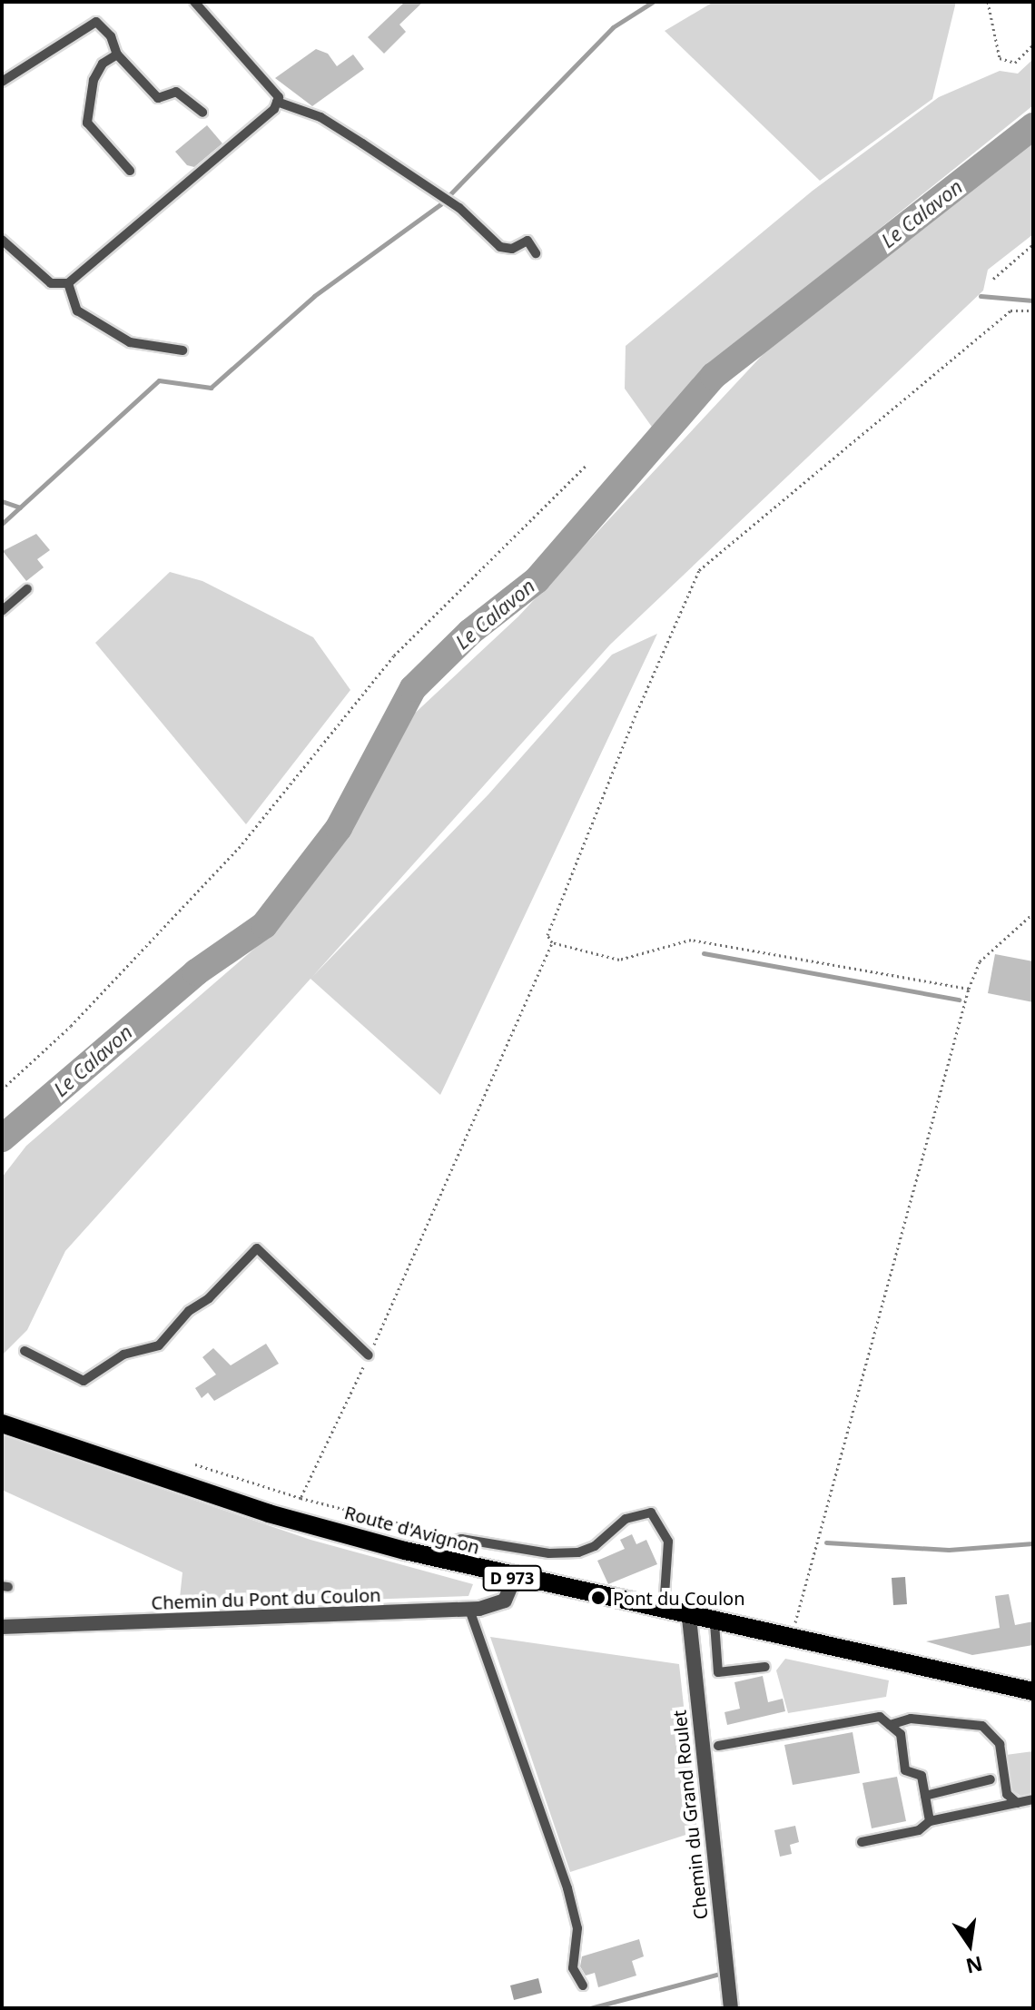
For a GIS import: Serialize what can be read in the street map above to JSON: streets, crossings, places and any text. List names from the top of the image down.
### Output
{
  "streets": {
    "main road": ["Route d'Avignon", "D 973"],
    "street": ["Chemin du Pont du Coulon", "Chemin du Grand Roulet"]
  },
  "crossings": [
    ["Route d'Avignon", "Chemin du Pont du Coulon"],
    ["Route d'Avignon", "Chemin du Grand Roulet"]
  ],
  "water": ["Le Calavon"],
  "places": ["Pont du Coulon"],
  "north": "bottom"
}
